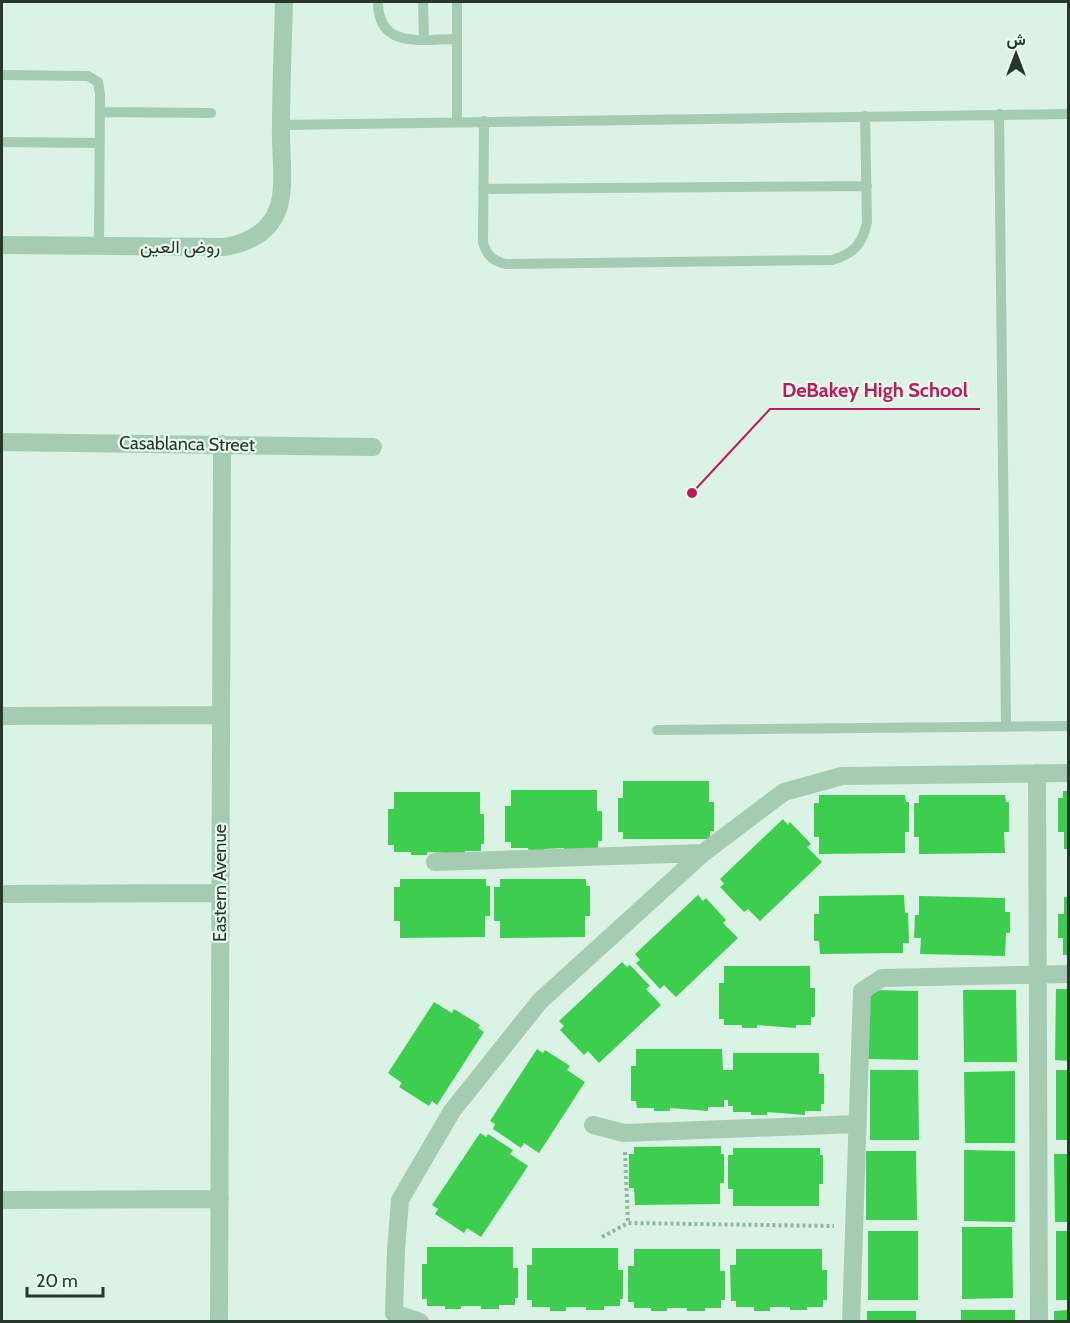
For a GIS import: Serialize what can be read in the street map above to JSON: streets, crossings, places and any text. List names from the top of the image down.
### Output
{
  "streets": {
    "street": ["روض العين", "Casablanca Street", "Eastern Avenue"]
  },
  "crossings": [
    ["Casablanca Street", "Eastern Avenue"]
  ],
  "places": ["DeBakey High School"],
  "scale_bar": "20 m",
  "north": "top"
}
